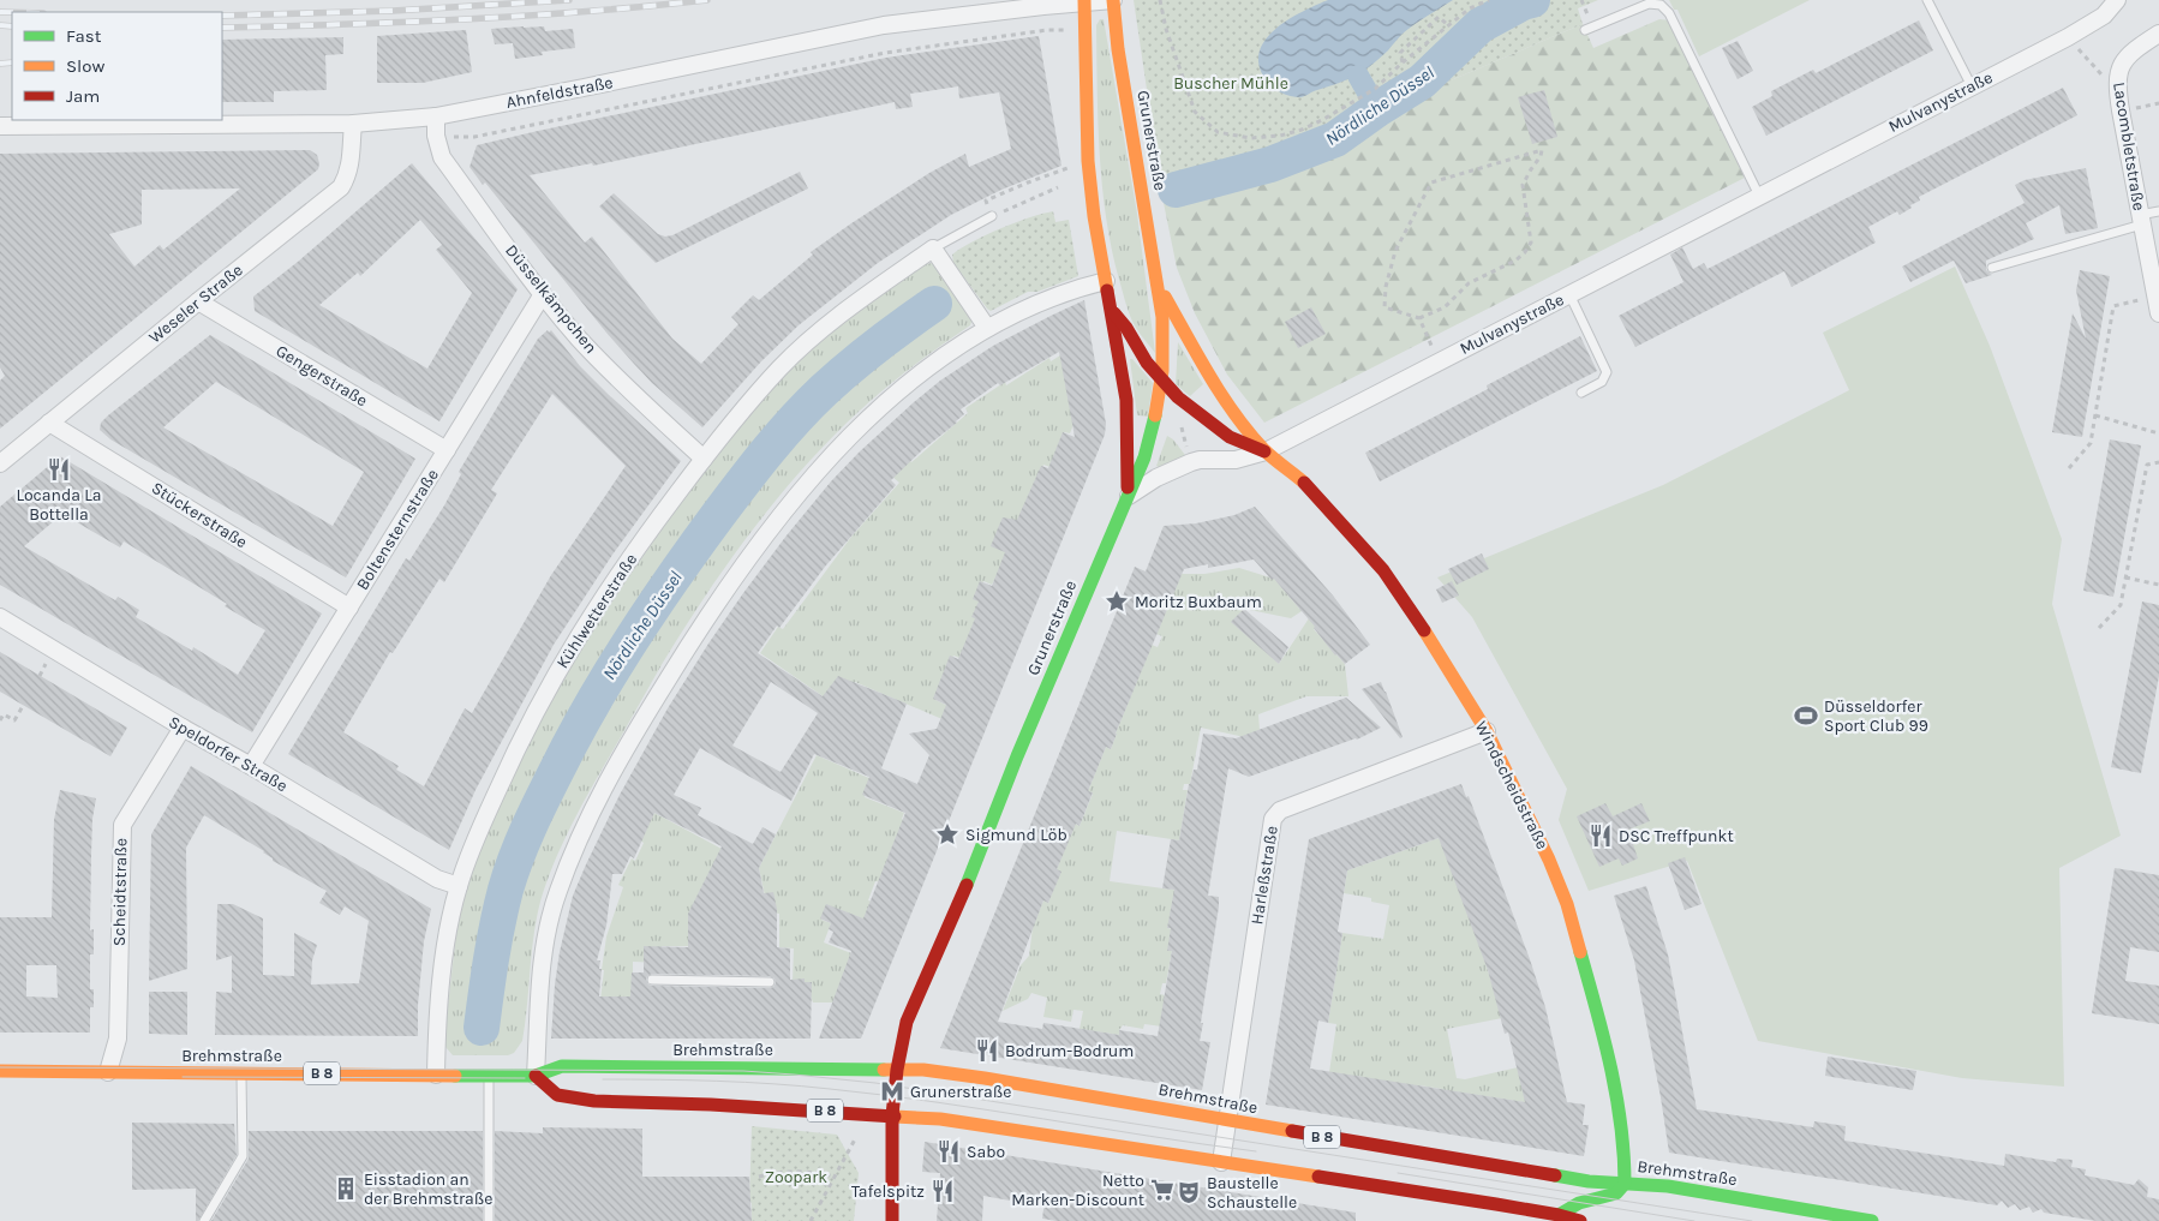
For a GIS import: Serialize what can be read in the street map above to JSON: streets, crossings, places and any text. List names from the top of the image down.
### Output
{
  "streets": {
    "main road": [
      "Grunerstraße",
      "Windscheidstraße",
      "Brehmstraße",
      "B 8"
    ],
    "street": [
      "Ahnfeldstraße",
      "Mulvanystraße",
      "Lacombletstraße",
      "Düsselkämpchen",
      "Weseler Straße",
      "Gengerstraße",
      "Stückerstraße",
      "Boltensternstraße",
      "Kühlwetterstraße",
      "Speldorfer Straße",
      "Harleßstraße",
      "Scheidtstraße"
    ]
  },
  "crossings": [
    ["Ahnfeldstraße", "Grunerstraße"],
    ["Ahnfeldstraße", "Düsselkämpchen"],
    ["Ahnfeldstraße", "Weseler Straße"],
    ["Mulvanystraße", "Windscheidstraße"],
    ["Grunerstraße", "Windscheidstraße"],
    ["Grunerstraße", "Brehmstraße"],
    ["Grunerstraße", "B 8"],
    ["Düsselkämpchen", "Boltensternstraße"],
    ["Düsselkämpchen", "Kühlwetterstraße"],
    ["Weseler Straße", "Gengerstraße"],
    ["Weseler Straße", "Stückerstraße"],
    ["Gengerstraße", "Boltensternstraße"],
    ["Stückerstraße", "Boltensternstraße"],
    ["Boltensternstraße", "Speldorfer Straße"],
    ["Kühlwetterstraße", "Speldorfer Straße"],
    ["Kühlwetterstraße", "Brehmstraße"],
    ["Speldorfer Straße", "Scheidtstraße"],
    ["Windscheidstraße", "Harleßstraße"],
    ["Windscheidstraße", "Brehmstraße"],
    ["Harleßstraße", "Brehmstraße"],
    ["Harleßstraße", "B 8"],
    ["Scheidtstraße", "Brehmstraße"],
    ["Brehmstraße", "B 8"]
  ],
  "water": ["Nördliche Düssel"],
  "parks": ["Buscher Mühle", "Zoopark"],
  "places": {
    "restaurant": [
      "Locanda La Bottella",
      "DSC Treffpunkt",
      "Bodrum-Bodrum",
      "Sabo",
      "Tafelspitz"
    ],
    "place": ["Moritz Buxbaum", "Sigmund Löb"],
    "sports": ["Düsseldorfer Sport Club 99"],
    "metro station": ["Grunerstraße"],
    "building": ["Eisstadion an der Brehmstraße"],
    "supermarket": ["Netto Marken-Discount"],
    "theatre": ["Baustelle Schaustelle"]
  },
  "legend": ["Fast", "Slow", "Jam"]
}
